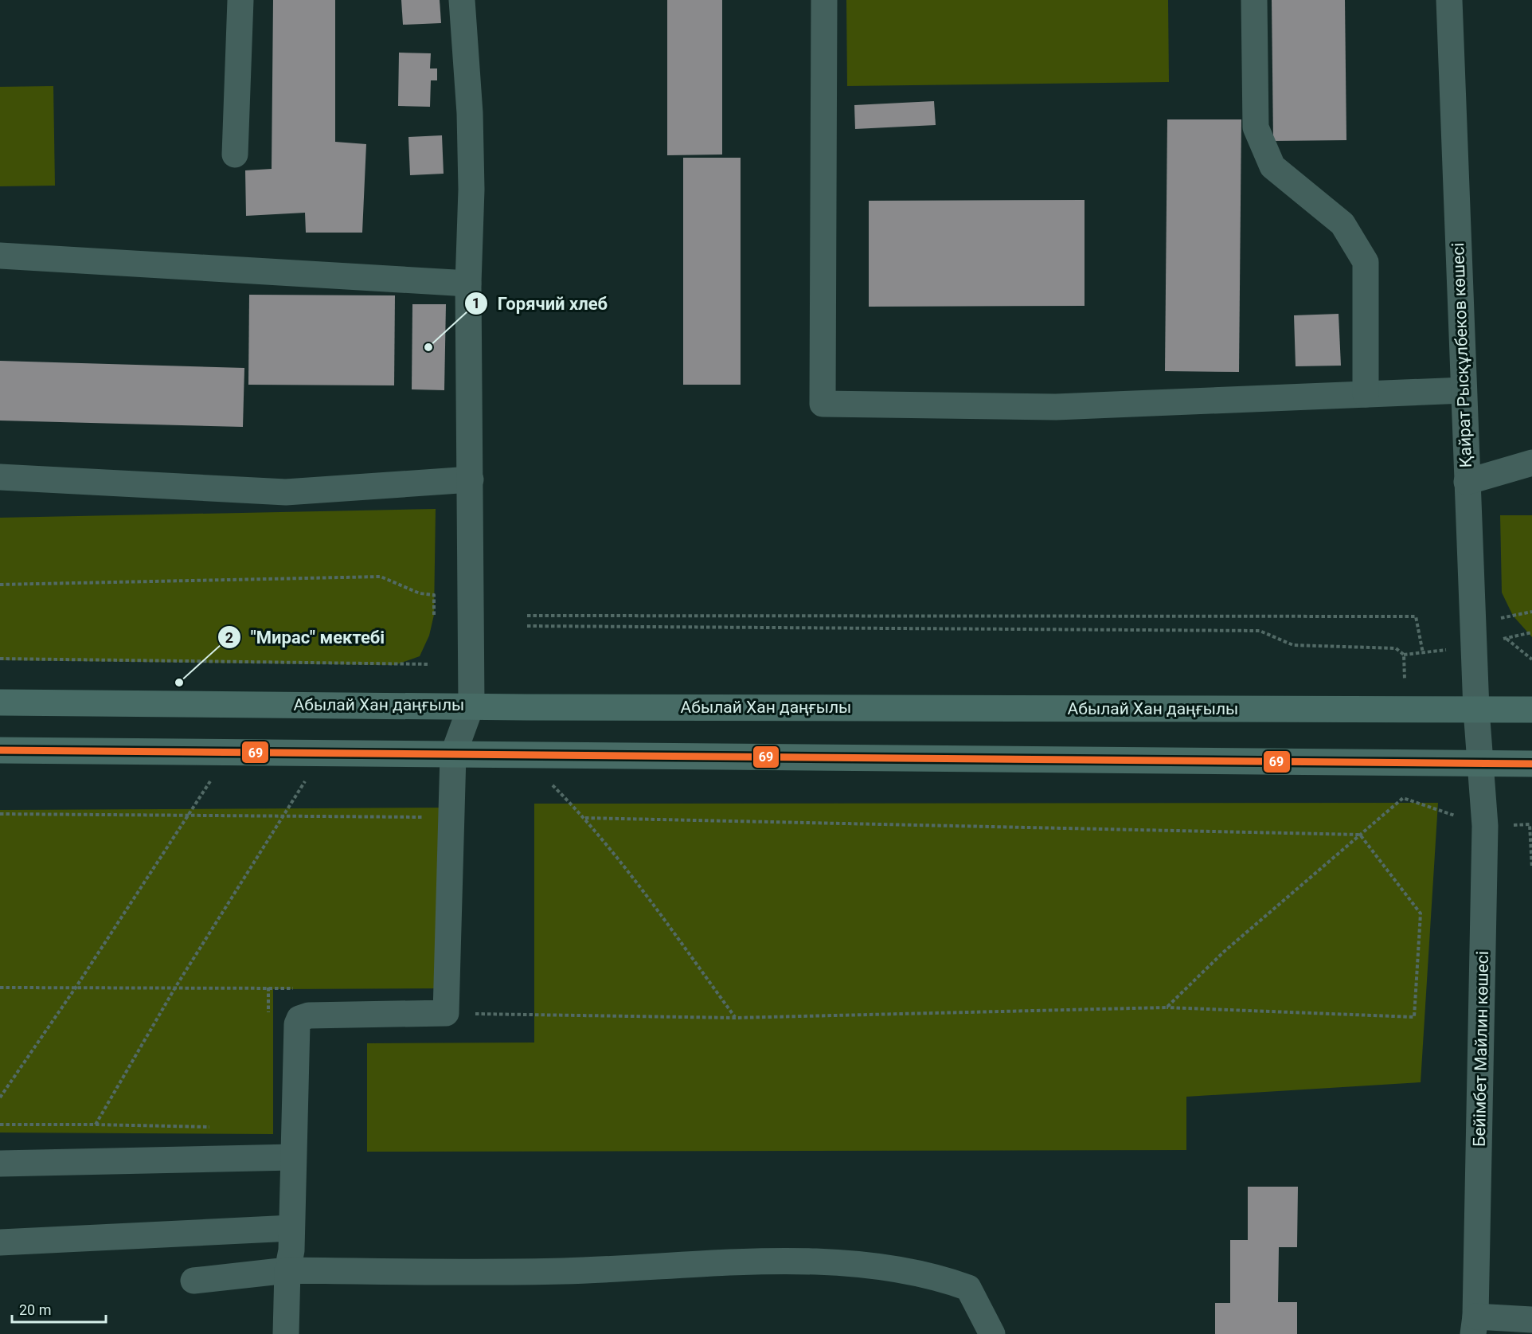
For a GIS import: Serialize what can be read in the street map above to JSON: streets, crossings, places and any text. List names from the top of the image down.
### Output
{
  "streets": {
    "main road": ["Абылай Хан даңғылы"],
    "street": ["Қайрат Рысқұлбеков көшесі", "Бейімбет Майлин көшесі"]
  },
  "crossings": [
    ["Қайрат Рысқұлбеков көшесі", "Абылай Хан даңғылы"],
    ["Қайрат Рысқұлбеков көшесі", "Бейімбет Майлин көшесі"]
  ],
  "places": ["Горячий хлеб", "\"Мирас\" мектебі"],
  "lines": ["transit line 69"],
  "scale_bar": "20 m"
}
